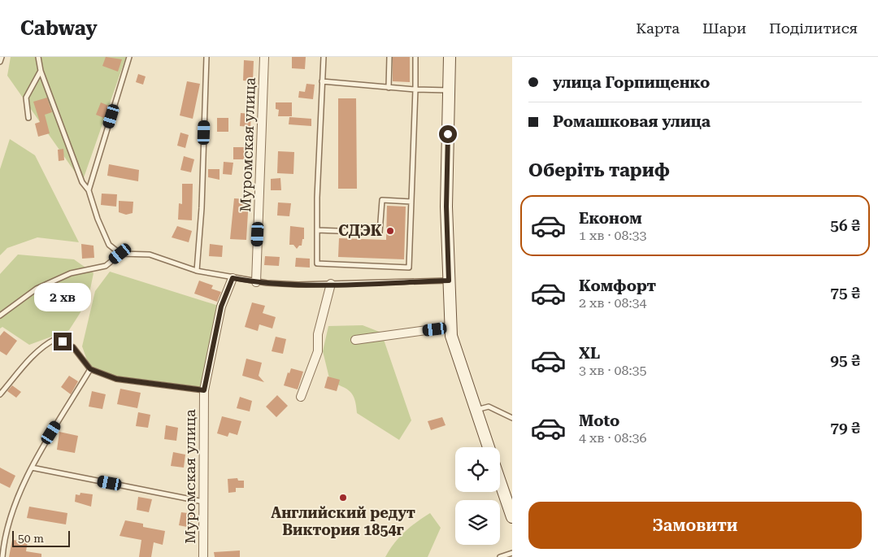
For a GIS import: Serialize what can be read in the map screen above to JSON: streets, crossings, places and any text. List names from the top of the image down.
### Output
{
  "streets": {
    "street": ["Муромская улица"]
  },
  "places": ["СДЭК", "Английский редут Виктория 1854г"],
  "scale_bar": "50 m",
  "page": {
    "header": "Cabway",
    "nav": ["Карта", "Шари", "Поділитися"],
    "banner": ["улица Горпищенко", "Ромашковая улица"],
    "heading": "Оберіть тариф",
    "list": [
      {
        "name": "Економ",
        "note": "1 хв · 08:33",
        "value": "56 ₴"
      },
      {
        "name": "Комфорт",
        "note": "2 хв · 08:34",
        "value": "75 ₴"
      },
      {
        "name": "XL",
        "note": "3 хв · 08:35",
        "value": "95 ₴"
      },
      {
        "name": "Moto",
        "note": "4 хв · 08:36",
        "value": "79 ₴"
      }
    ],
    "bubble": "2 хв",
    "buttons": "Замовити",
    "scale": "50 m"
  }
}
